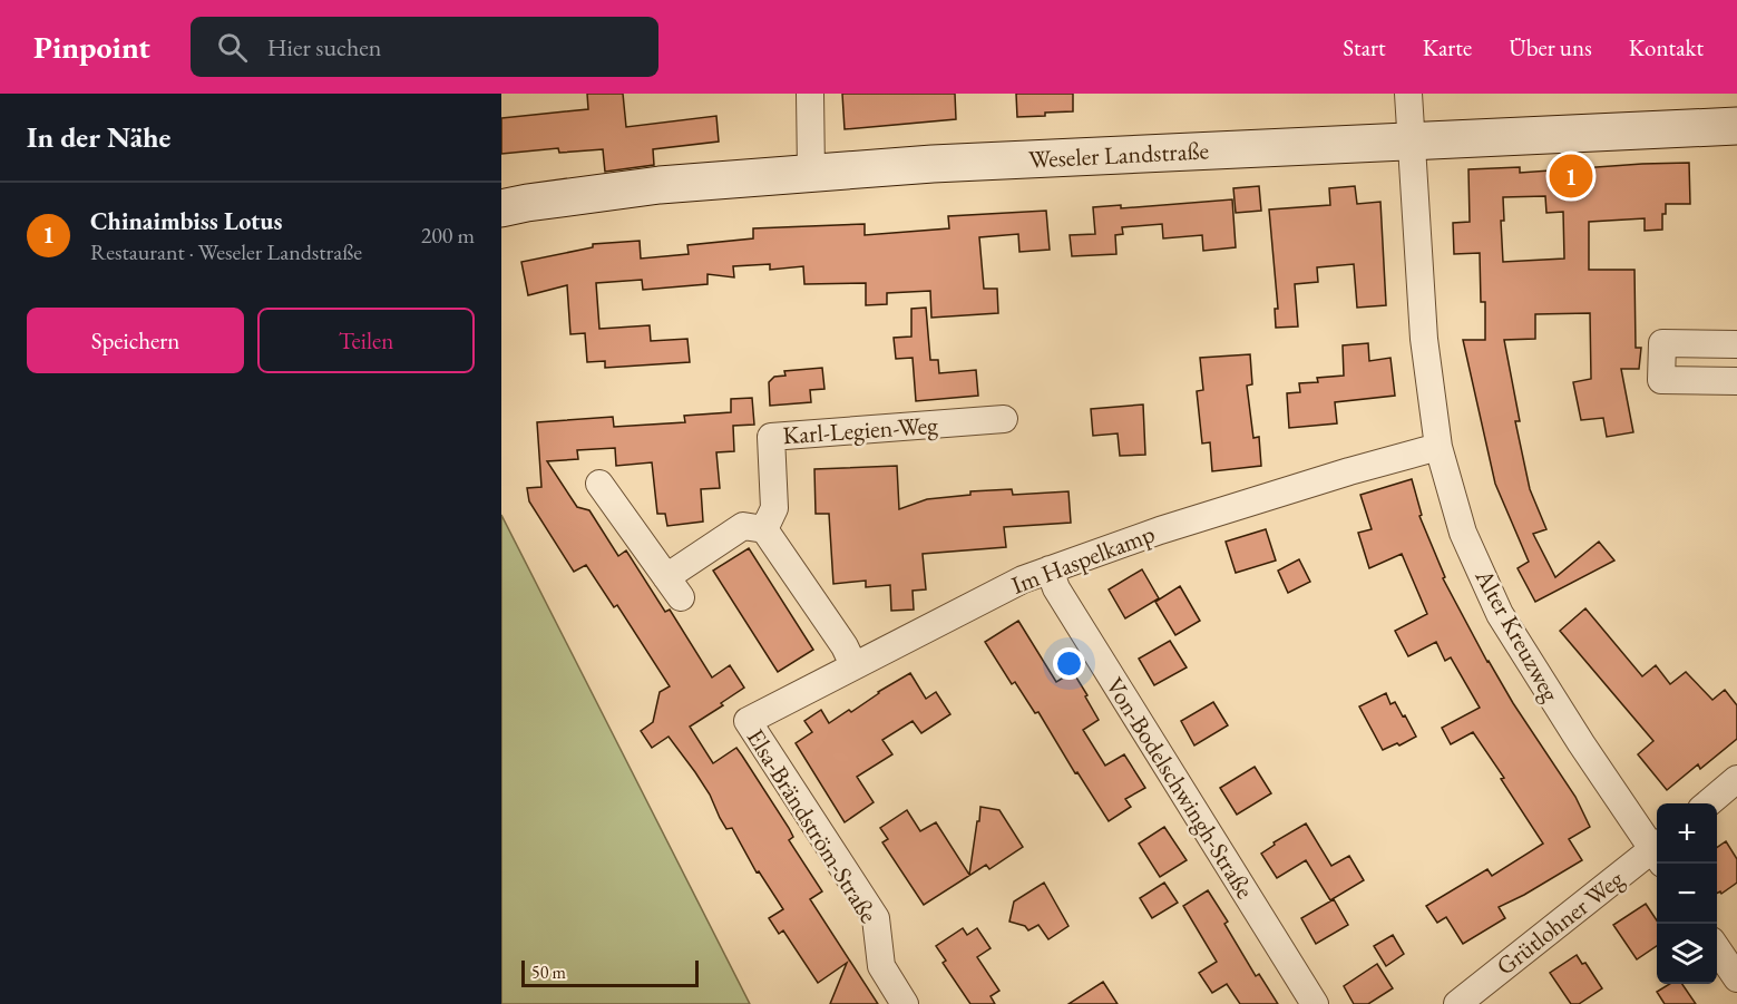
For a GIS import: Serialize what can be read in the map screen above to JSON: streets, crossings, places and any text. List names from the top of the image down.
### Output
{
  "streets": {
    "street": [
      "Weseler Landstraße",
      "Karl-Legien-Weg",
      "Im Haspelkamp",
      "Alter Kreuzweg",
      "Von-Bodelschwingh-Straße",
      "Elsa-Brändström-Straße",
      "Grütlohner Weg"
    ]
  },
  "crossings": [
    ["Weseler Landstraße", "Alter Kreuzweg"],
    ["Im Haspelkamp", "Alter Kreuzweg"],
    ["Im Haspelkamp", "Von-Bodelschwingh-Straße"],
    ["Im Haspelkamp", "Elsa-Brändström-Straße"]
  ],
  "scale_bar": "50 m",
  "page": {
    "header": "Pinpoint",
    "search": "Hier suchen",
    "nav": [
      "Start",
      "Karte",
      "Über uns",
      "Kontakt"
    ],
    "heading": "In der Nähe",
    "pins": "1",
    "list": [
      {
        "mark": "1",
        "name": "Chinaimbiss Lotus",
        "note": "Restaurant · Weseler Landstraße",
        "value": "200 m"
      }
    ],
    "buttons": ["Speichern", "Teilen"],
    "map_buttons": ["+", "−"],
    "scale": "50 m"
  }
}
